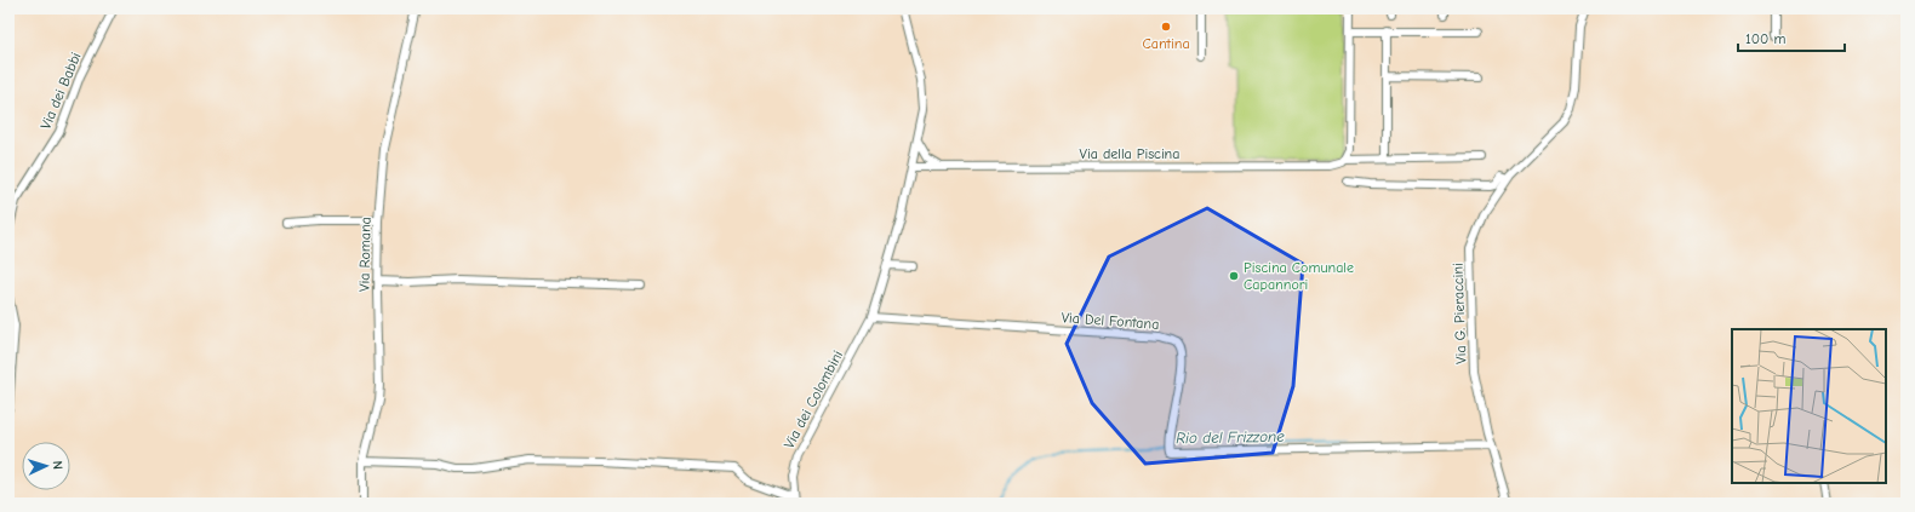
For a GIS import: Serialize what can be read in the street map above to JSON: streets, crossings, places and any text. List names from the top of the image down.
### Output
{
  "streets": {
    "street": [
      "Via dei Babbi",
      "Via della Piscina",
      "Via Romana",
      "Via G. Pieraccini",
      "Via Del Fontana",
      "Via dei Colombini"
    ]
  },
  "crossings": [
    ["Via della Piscina", "Via dei Colombini"],
    ["Via G. Pieraccini", "Via Del Fontana"],
    ["Via Del Fontana", "Via dei Colombini"]
  ],
  "water": ["Rio del Frizzone"],
  "places": ["Cantina", "Piscina Comunale Capannori"],
  "scale_bar": "100 m",
  "north": "right"
}
